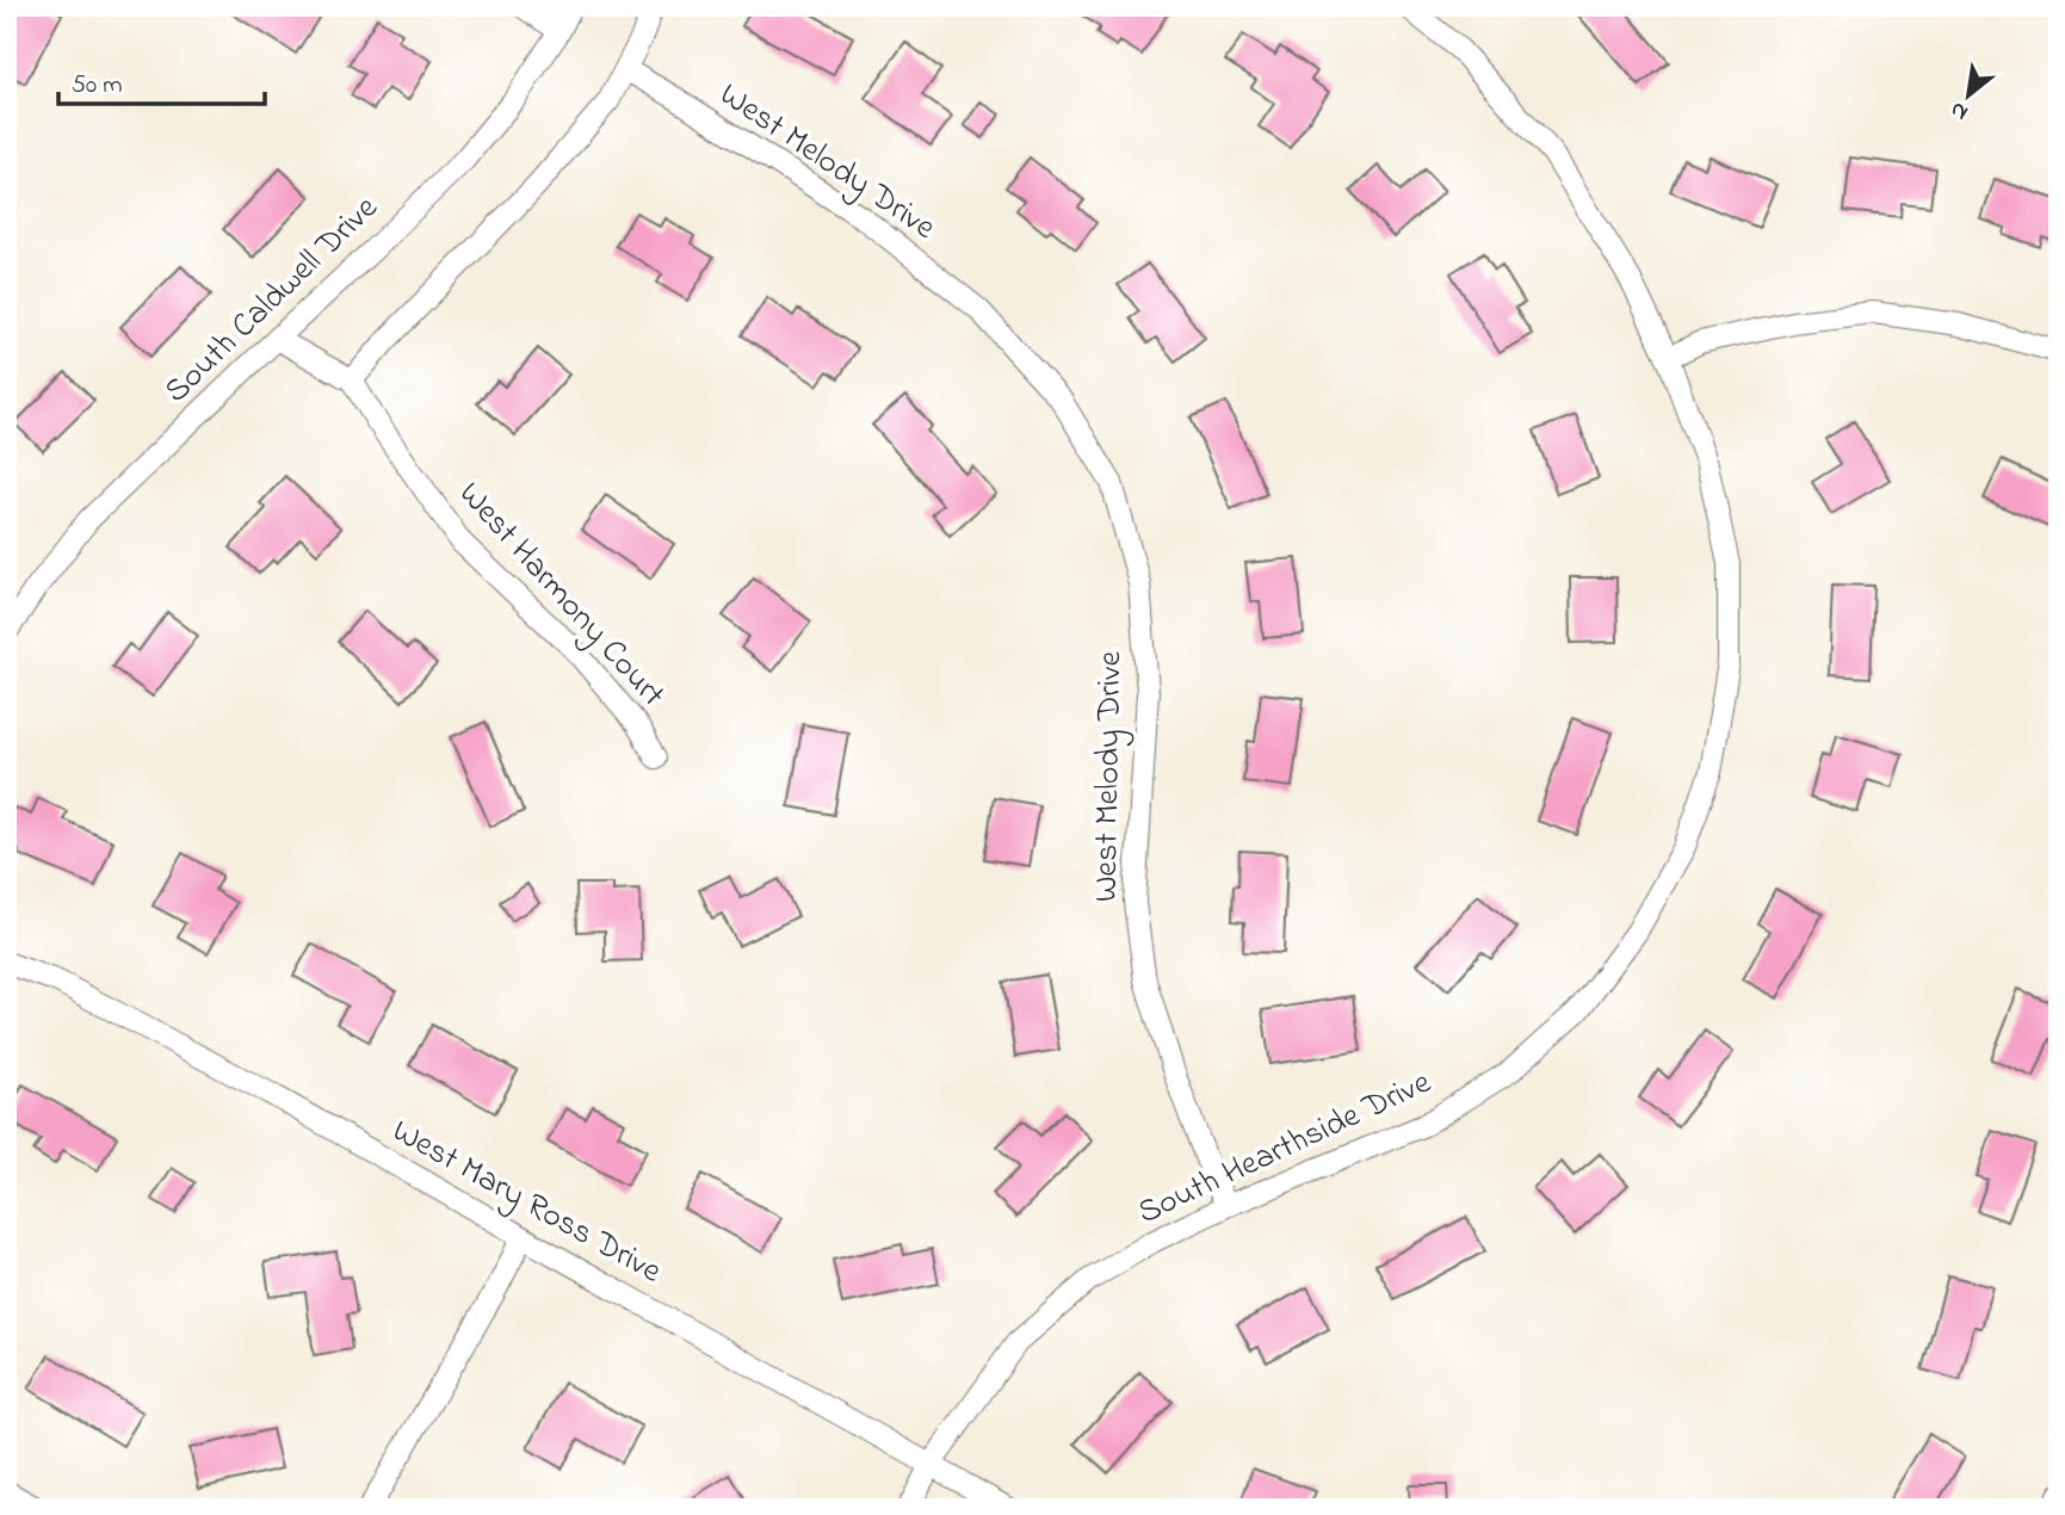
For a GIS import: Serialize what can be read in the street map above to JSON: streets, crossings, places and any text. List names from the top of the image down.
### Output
{
  "streets": {
    "street": [
      "West Melody Drive",
      "South Caldwell Drive",
      "West Harmony Court",
      "South Hearthside Drive",
      "West Mary Ross Drive"
    ]
  },
  "crossings": [
    ["West Melody Drive", "South Hearthside Drive"],
    ["South Caldwell Drive", "West Harmony Court"],
    ["South Hearthside Drive", "West Mary Ross Drive"]
  ],
  "scale_bar": "50 m",
  "north": "bottom left"
}
